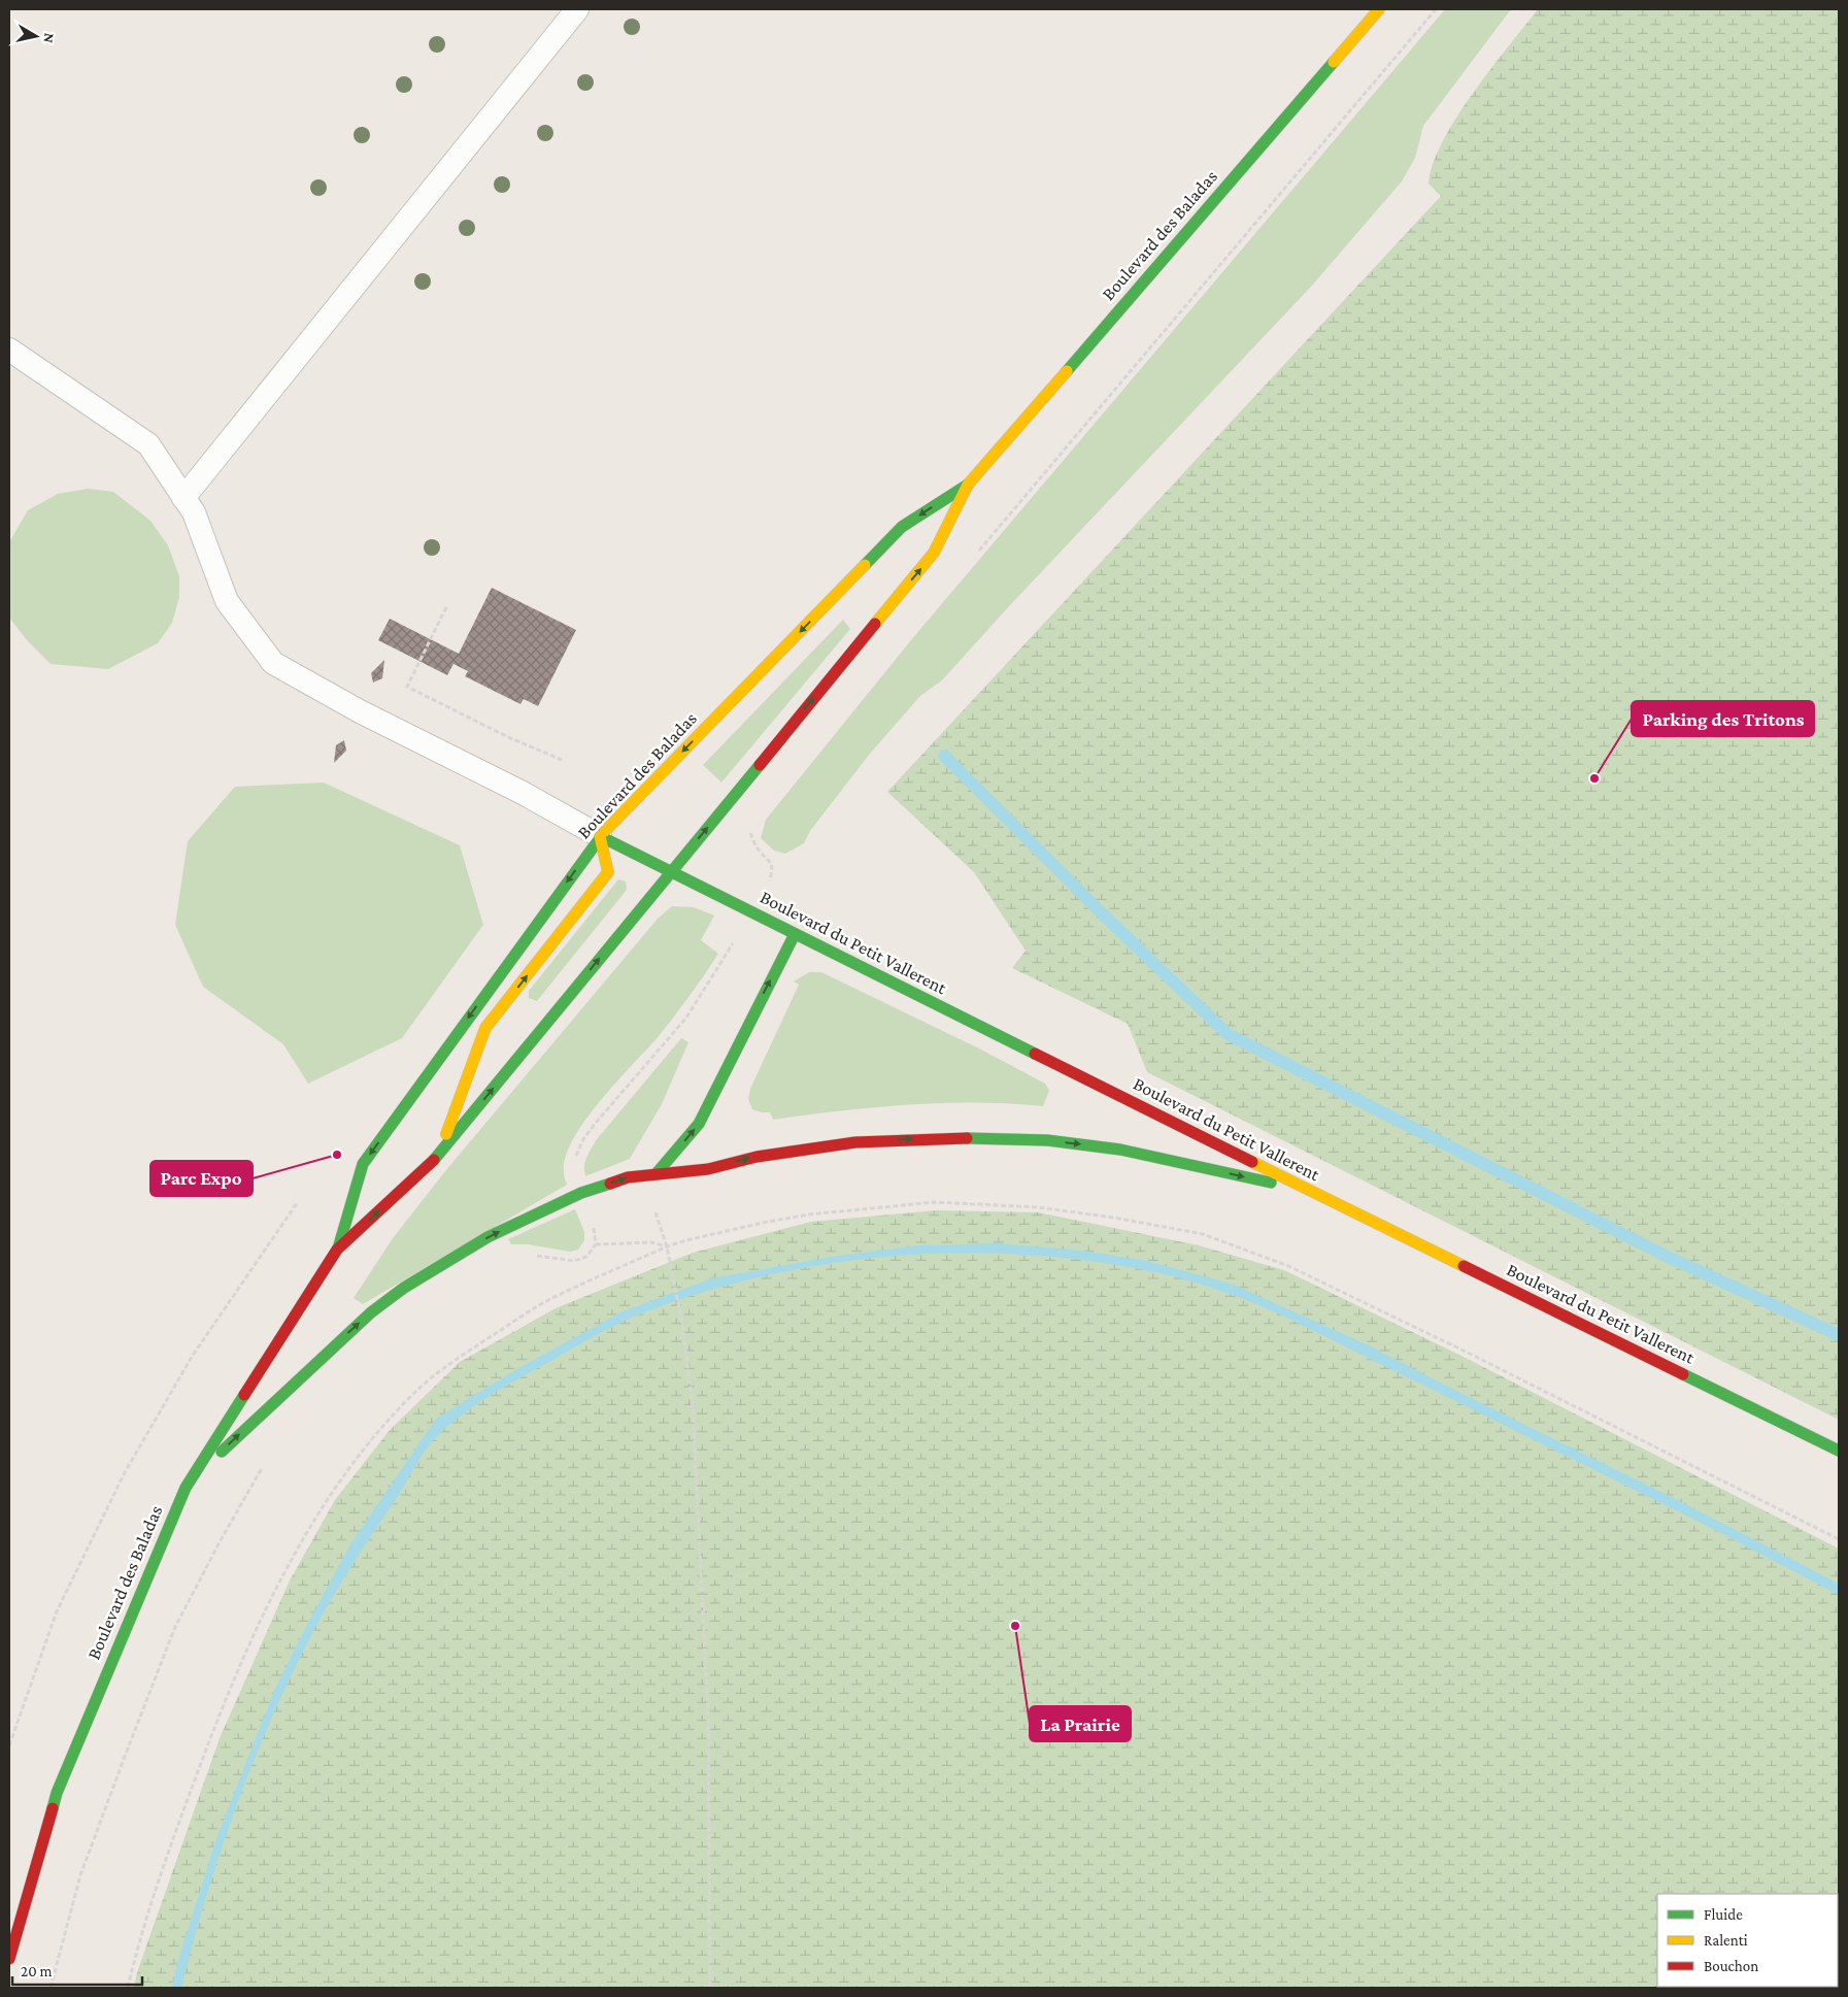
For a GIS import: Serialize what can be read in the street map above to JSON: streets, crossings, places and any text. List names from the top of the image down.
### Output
{
  "streets": {
    "main road": ["Boulevard des Baladas", "Boulevard du Petit Vallerent"]
  },
  "crossings": [
    ["Boulevard des Baladas", "Boulevard du Petit Vallerent"]
  ],
  "places": ["Parking des Tritons", "Parc Expo", "La Prairie"],
  "legend": ["Fluide", "Ralenti", "Bouchon"],
  "scale_bar": "20 m",
  "north": "right"
}
